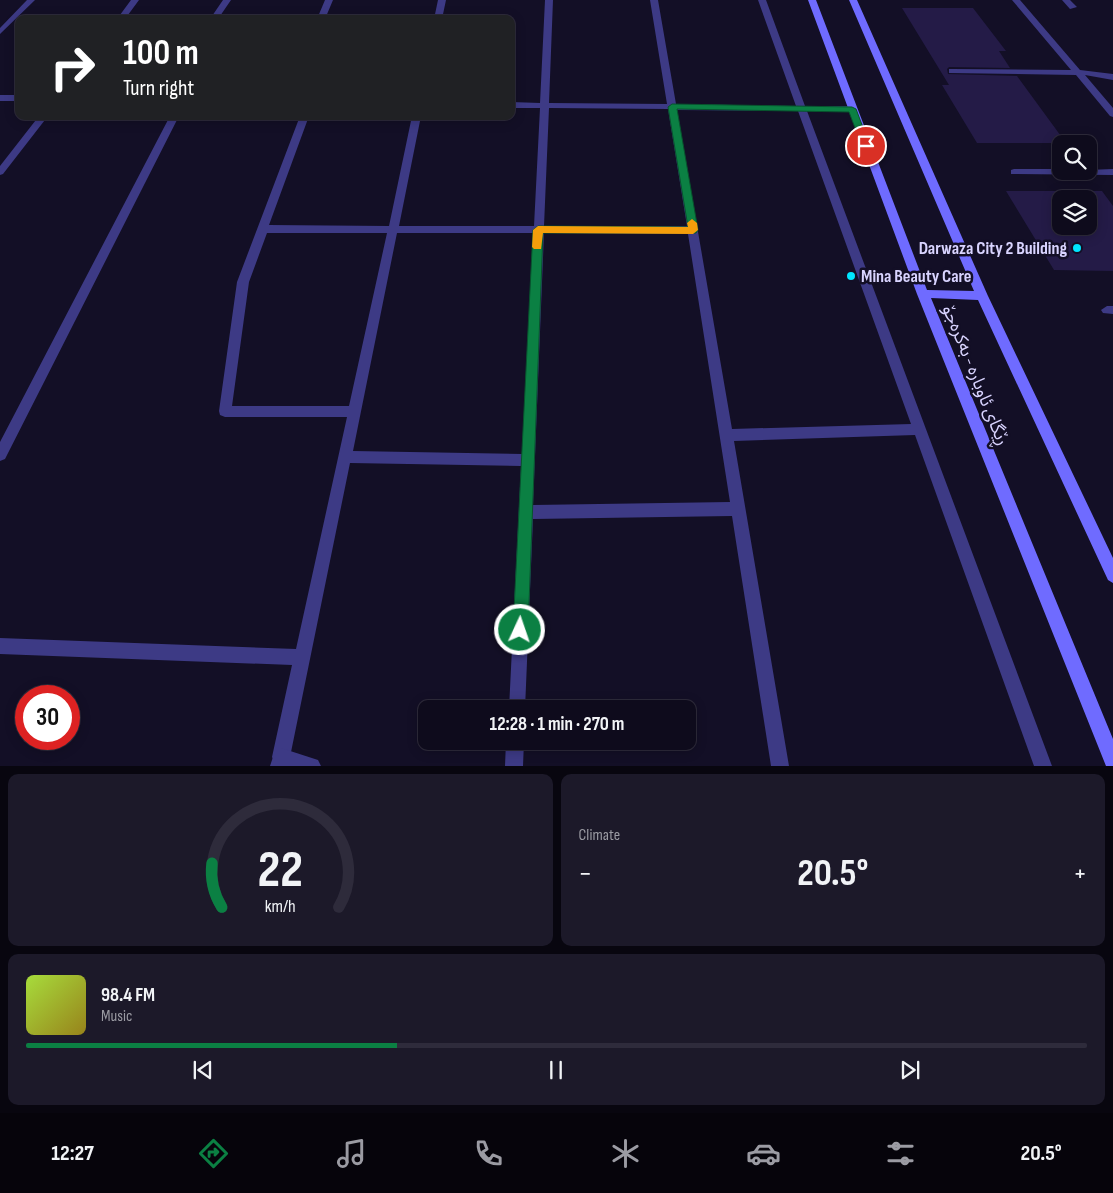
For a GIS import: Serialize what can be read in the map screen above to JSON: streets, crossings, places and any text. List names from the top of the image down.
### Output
{
  "streets": {
    "main road": ["ڕێگای ئاوبارە - بەکرەجۆ"]
  },
  "places": ["Darwaza City 2 Building", "Mina Beauty Care"],
  "page": {
    "turn": ["100 m", "Turn right"],
    "limit": "30",
    "trip": "12:28 · 1 min · 270 m",
    "tile": "Climate",
    "heat": ["−", "20.5°", "+"],
    "song": ["98.4 FM", "Music"],
    "tabs": ["12:27", "20.5°"],
    "gauge": ["22", "km/h"]
  }
}
